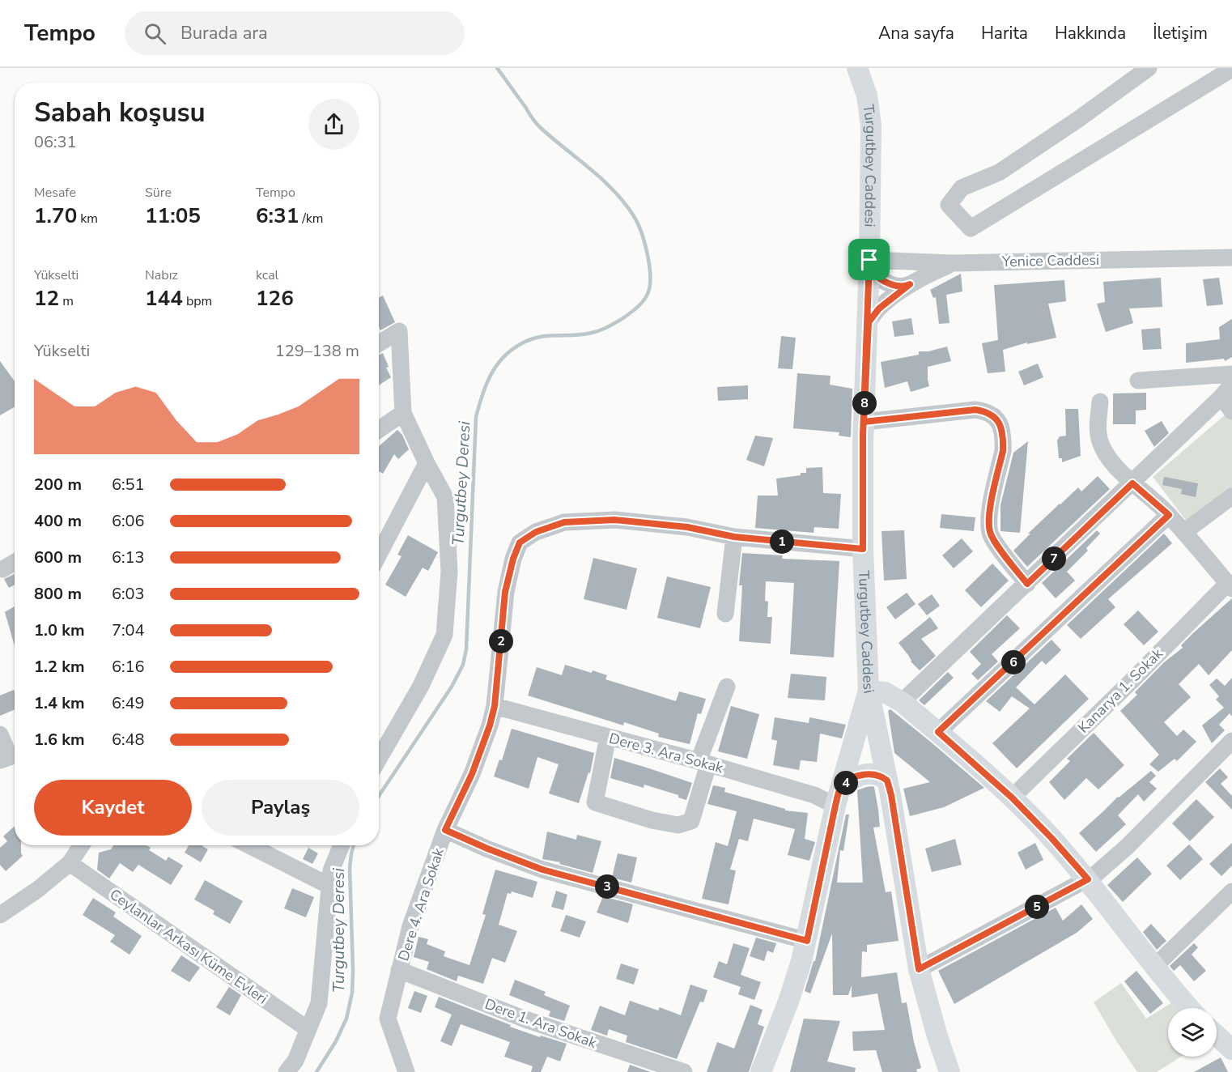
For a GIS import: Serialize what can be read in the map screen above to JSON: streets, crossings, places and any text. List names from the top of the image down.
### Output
{
  "streets": {
    "main road": ["Turgutbey Caddesi"],
    "street": [
      "Yenice Caddesi",
      "Kanarya 1. Sokak",
      "Dere 3. Ara Sokak",
      "Dere 4. Ara Sokak",
      "Ceylanlar Arkası Küme Evleri",
      "Dere 1. Ara Sokak"
    ]
  },
  "crossings": [
    ["Turgutbey Caddesi", "Yenice Caddesi"],
    ["Turgutbey Caddesi", "Dere 4. Ara Sokak"],
    ["Dere 3. Ara Sokak", "Dere 4. Ara Sokak"],
    ["Dere 4. Ara Sokak", "Dere 1. Ara Sokak"]
  ],
  "water": ["Turgutbey Deresi"],
  "page": {
    "header": "Tempo",
    "search": "Burada ara",
    "nav": [
      "Ana sayfa",
      "Harita",
      "Hakkında",
      "İletişim"
    ],
    "heading": ["Sabah koşusu", "06:31"],
    "stats": [
      ["Mesafe", "1.70 km"],
      ["Süre", "11:05"],
      ["Tempo", "6:31 /km"],
      ["Yükselti", "12 m"],
      ["Nabız", "144 bpm"],
      ["kcal", "126"]
    ],
    "chart": ["Yükselti", "129–138 m"],
    "pins": [
      "8",
      "1",
      "7",
      "2",
      "6",
      "4",
      "3",
      "5"
    ],
    "list": [
      {
        "name": "200 m",
        "note": "6:51"
      },
      {
        "name": "400 m",
        "note": "6:06"
      },
      {
        "name": "600 m",
        "note": "6:13"
      },
      {
        "name": "800 m",
        "note": "6:03"
      },
      {
        "name": "1.0 km",
        "note": "7:04"
      },
      {
        "name": "1.2 km",
        "note": "6:16"
      },
      {
        "name": "1.4 km",
        "note": "6:49"
      },
      {
        "name": "1.6 km",
        "note": "6:48"
      }
    ],
    "buttons": ["Kaydet", "Paylaş"]
  }
}
